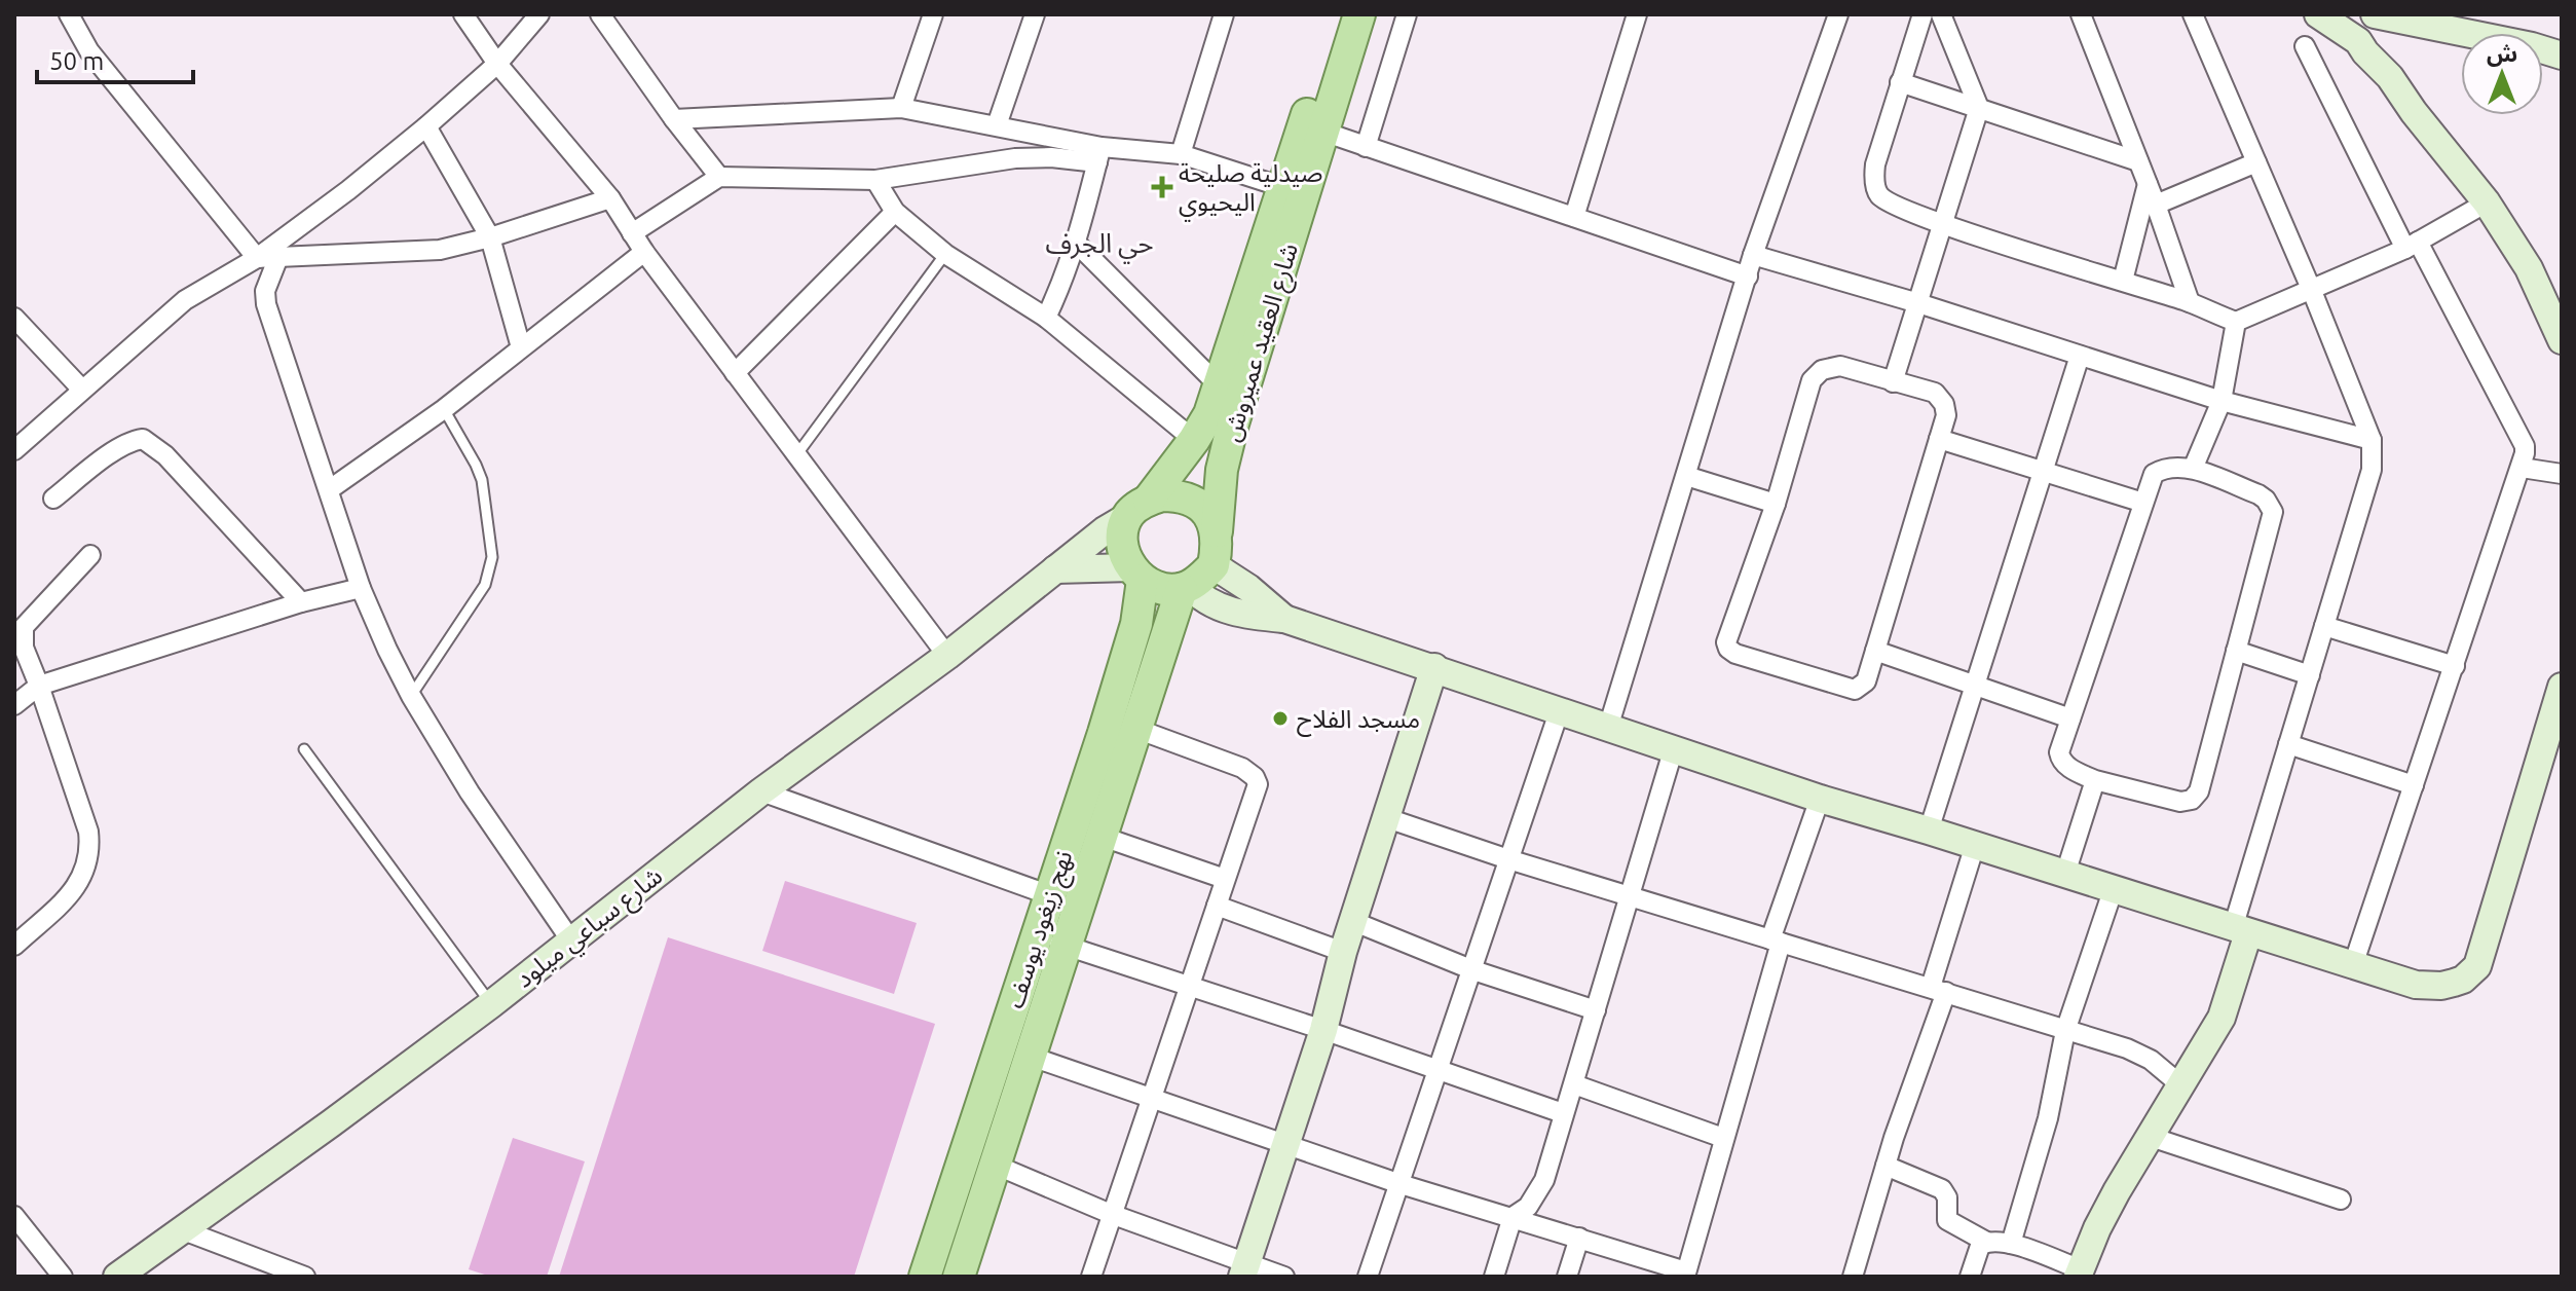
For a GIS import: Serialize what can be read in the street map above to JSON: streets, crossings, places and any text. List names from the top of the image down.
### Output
{
  "streets": {
    "main road": ["شارع العقيد عميروش", "نهج زيغود يوسف"],
    "street": ["شارع سباعي ميلود"]
  },
  "crossings": [
    ["شارع العقيد عميروش", "شارع سباعي ميلود"],
    ["شارع العقيد عميروش", "نهج زيغود يوسف"],
    ["شارع سباعي ميلود", "نهج زيغود يوسف"]
  ],
  "districts": ["حي الجرف"],
  "places": {
    "health": ["صيدلية صليحة اليحيوي"],
    "other": ["مسجد الفلاح"]
  },
  "scale_bar": "50 m",
  "north": "top"
}
